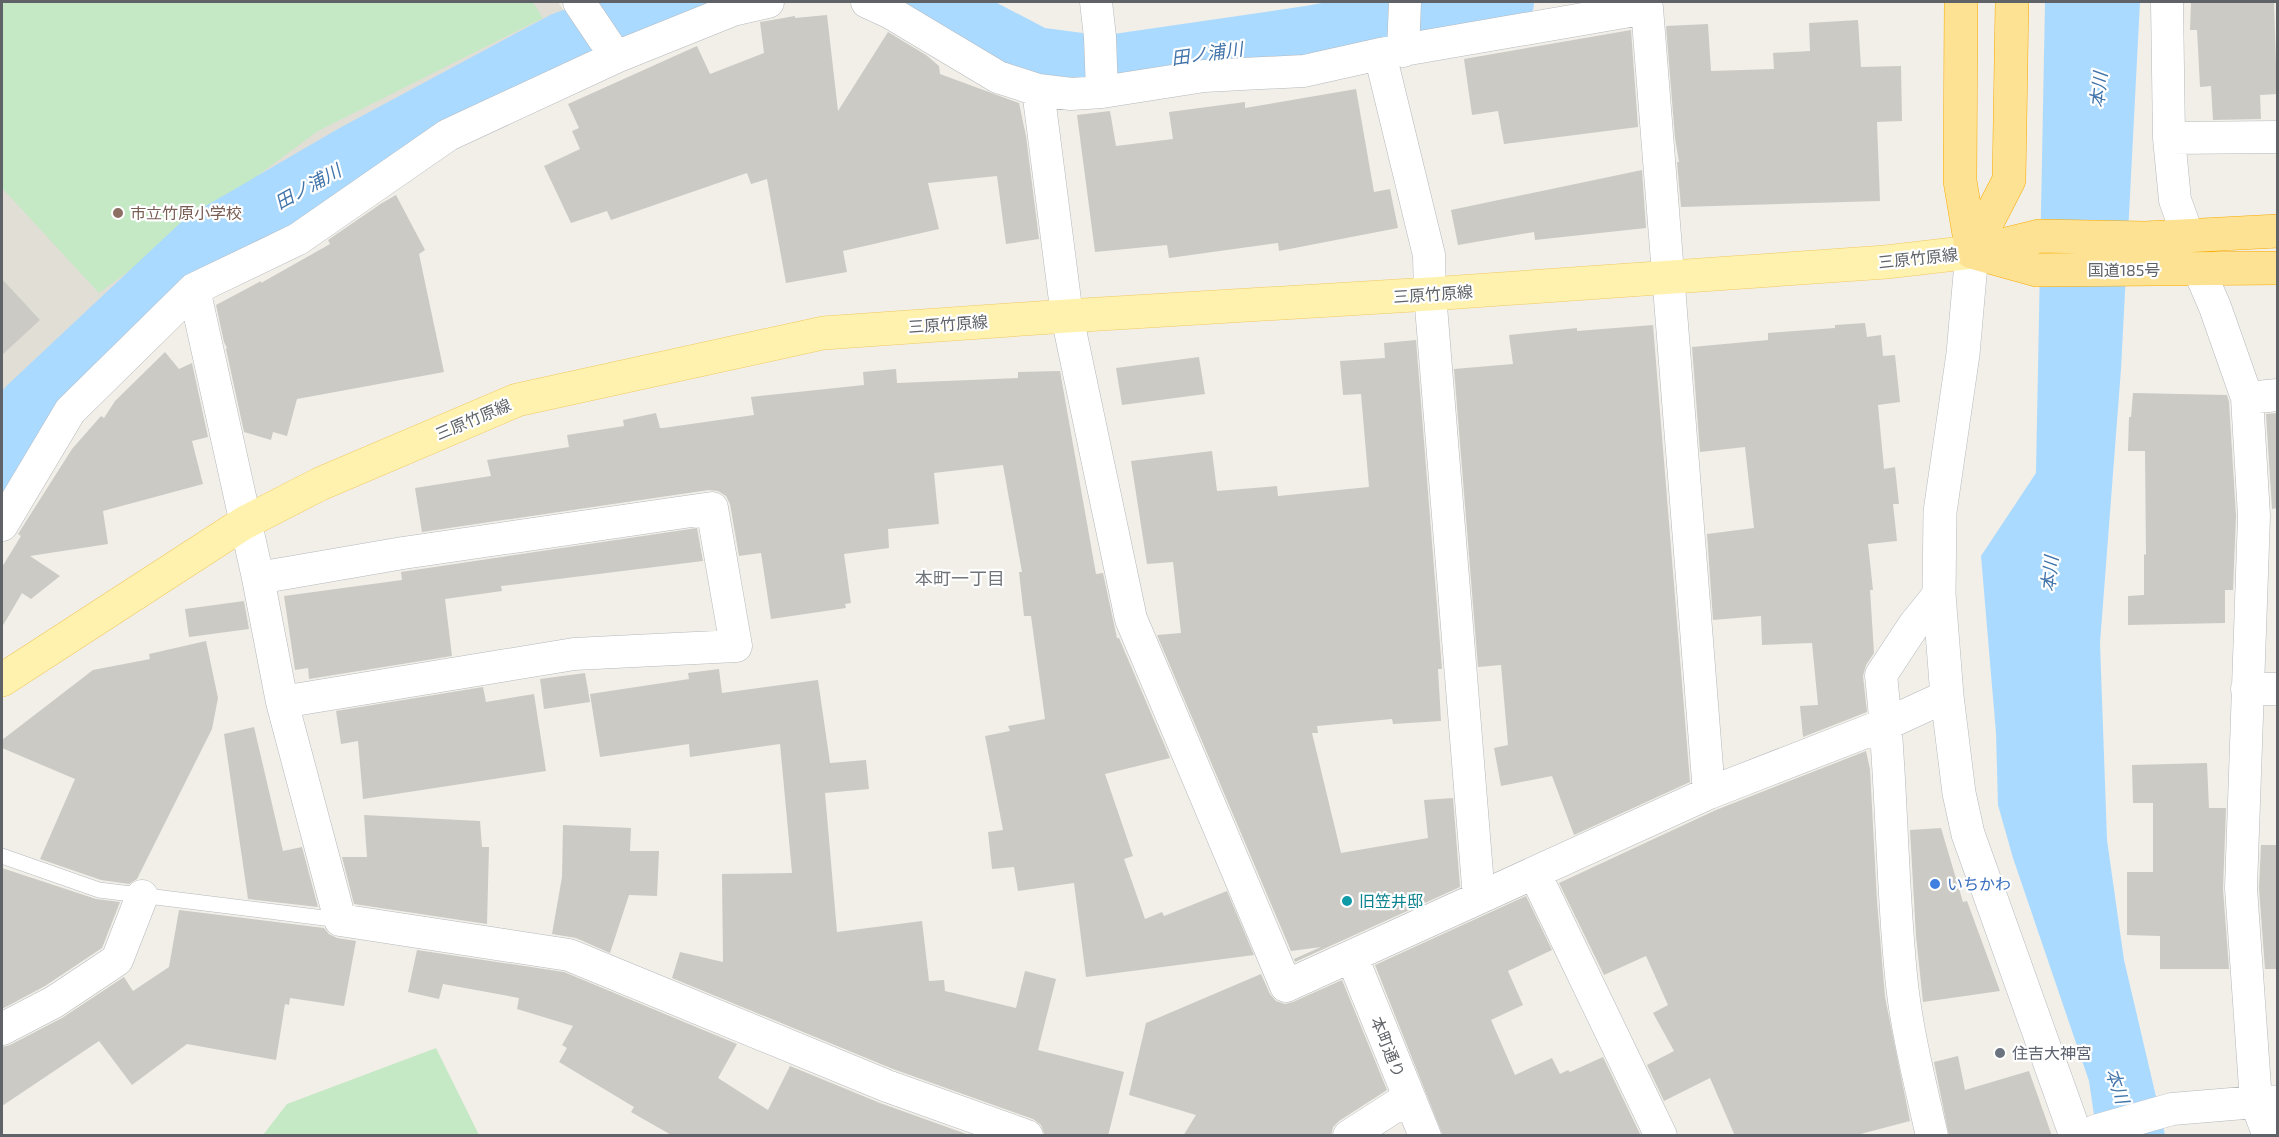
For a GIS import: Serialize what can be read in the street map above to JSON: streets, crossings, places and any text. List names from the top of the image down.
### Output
{
  "streets": {
    "highway": ["国道185号"],
    "main road": ["三原竹原線"],
    "street": ["本町通り"]
  },
  "crossings": [
    ["三原竹原線", "国道185号"]
  ],
  "districts": ["本町一丁目"],
  "water": ["田ノ浦川", "本川"],
  "places": [
    "市立竹原小学校",
    "いちかわ",
    "旧笠井邸",
    "住吉大神宮"
  ]
}
